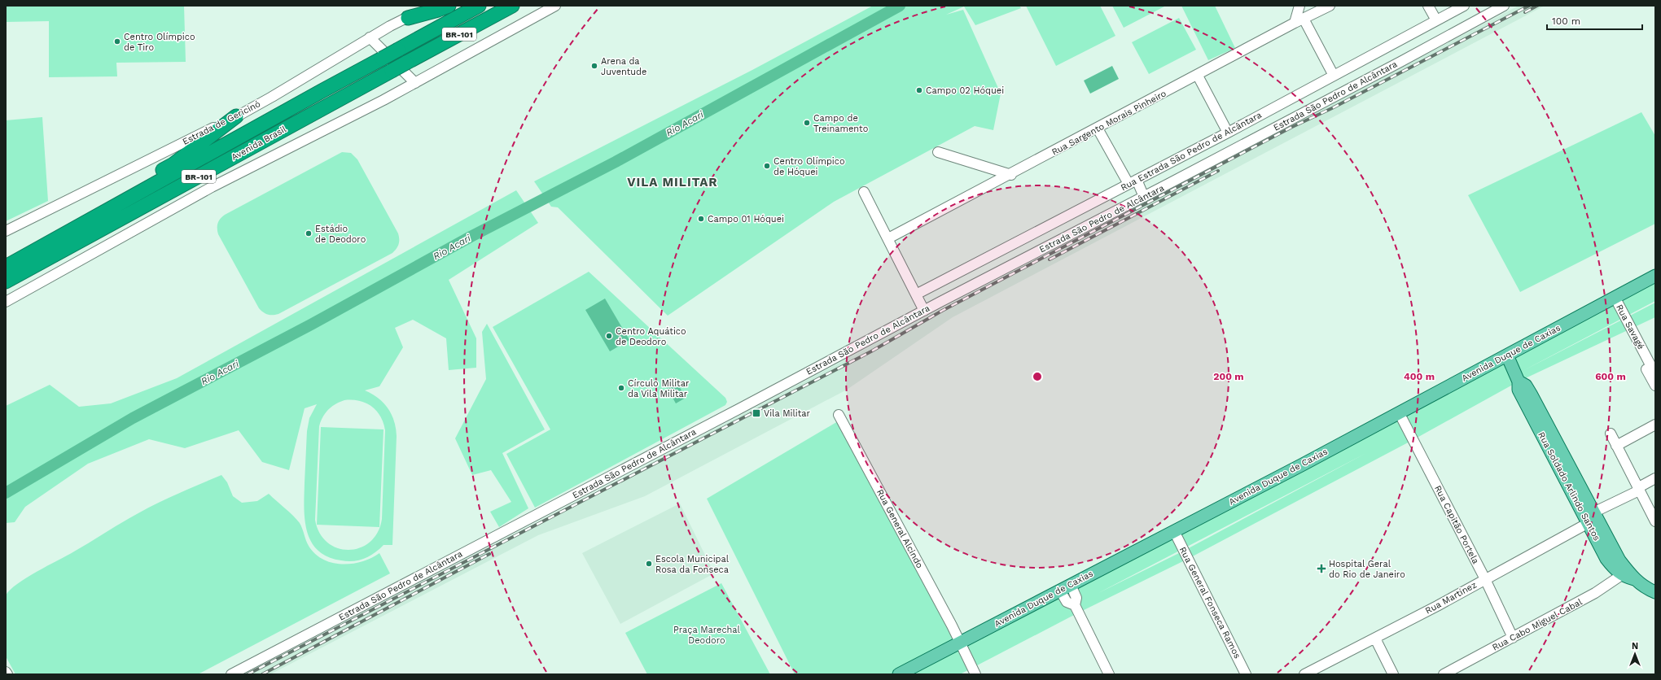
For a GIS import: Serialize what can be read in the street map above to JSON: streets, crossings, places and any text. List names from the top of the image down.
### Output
{
  "streets": {
    "highway": ["BR-101", "Avenida Brasil"],
    "main road": ["Avenida Duque de Caxias", "Rua Soldado Arlindo Santos"],
    "street": [
      "Estrada São Pedro de Alcântara",
      "Estrada de Gericinó",
      "Rua Sargento Morais Pinheiro",
      "Rua Estrada São Pedro de Alcântara",
      "Rua Savagé",
      "Rua Capitão Portela",
      "Rua General Alcindo",
      "Rua Martínez",
      "Rua General Fonseca Ramos",
      "Rua Cabo Miguel Cabal"
    ]
  },
  "crossings": [
    ["Rua Savagé", "Avenida Duque de Caxias"],
    ["Avenida Duque de Caxias", "Rua Soldado Arlindo Santos"],
    ["Avenida Duque de Caxias", "Rua Capitão Portela"],
    ["Avenida Duque de Caxias", "Rua General Alcindo"],
    ["Avenida Duque de Caxias", "Rua General Fonseca Ramos"],
    ["Rua Soldado Arlindo Santos", "Rua Martínez"],
    ["Rua Soldado Arlindo Santos", "Rua Cabo Miguel Cabal"],
    ["Rua Capitão Portela", "Rua Martínez"],
    ["Rua Capitão Portela", "Rua Cabo Miguel Cabal"]
  ],
  "districts": ["VILA MILITAR"],
  "water": ["Rio Acari"],
  "parks": ["Praça Marechal Deodoro"],
  "places": {
    "other": [
      "Centro Olímpico de Tiro",
      "Arena da Juventude",
      "Campo 02 Hóquei",
      "Campo de Treinamento",
      "Centro Olímpico de Hóquei",
      "Campo 01 Hóquei",
      "Estádio de Deodoro",
      "Centro Aquático de Deodoro",
      "Círculo Militar da Vila Militar",
      "Escola Municipal Rosa da Fonseca"
    ],
    "transit": ["Vila Militar"],
    "health": ["Hospital Geral do Rio de Janeiro"]
  },
  "scale_bar": "100 m",
  "north": "top",
  "rings": ["200 m", "400 m", "600 m"]
}
